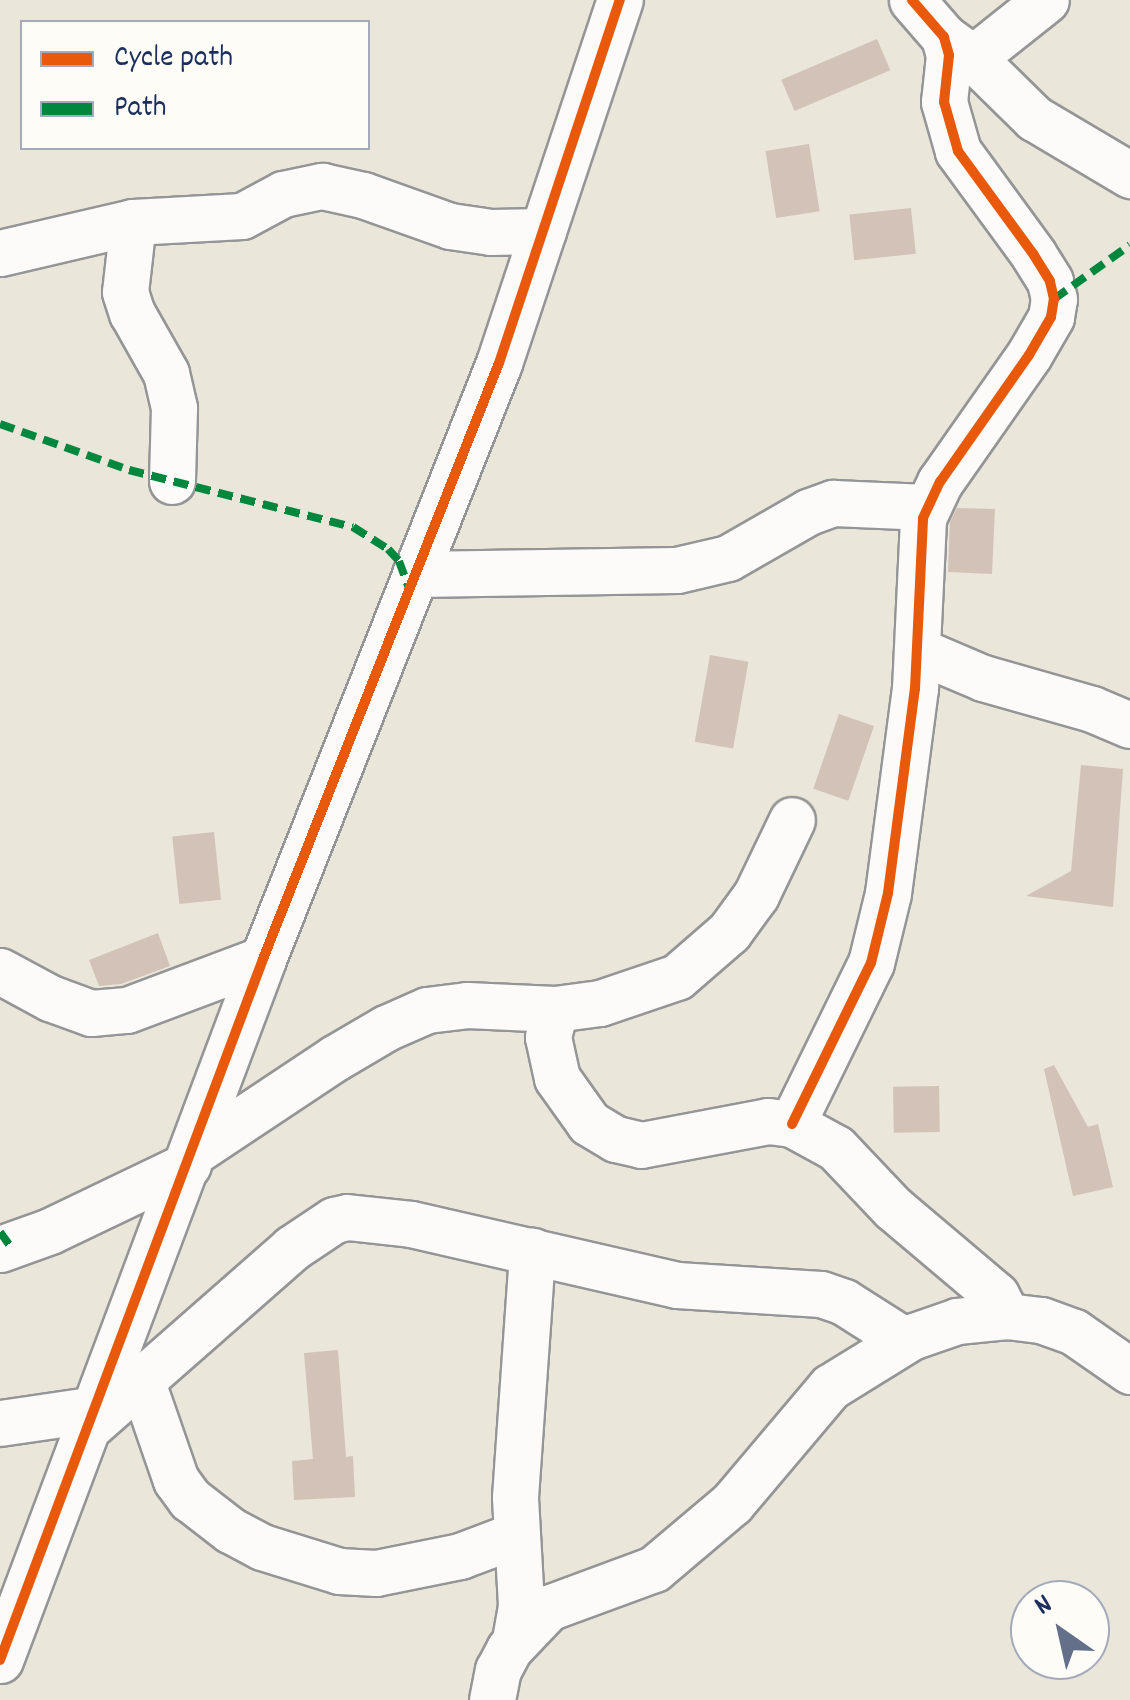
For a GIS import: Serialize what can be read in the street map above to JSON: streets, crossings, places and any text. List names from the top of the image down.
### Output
{
  "legend": ["Cycle path", "Path"],
  "north": "top left"
}
